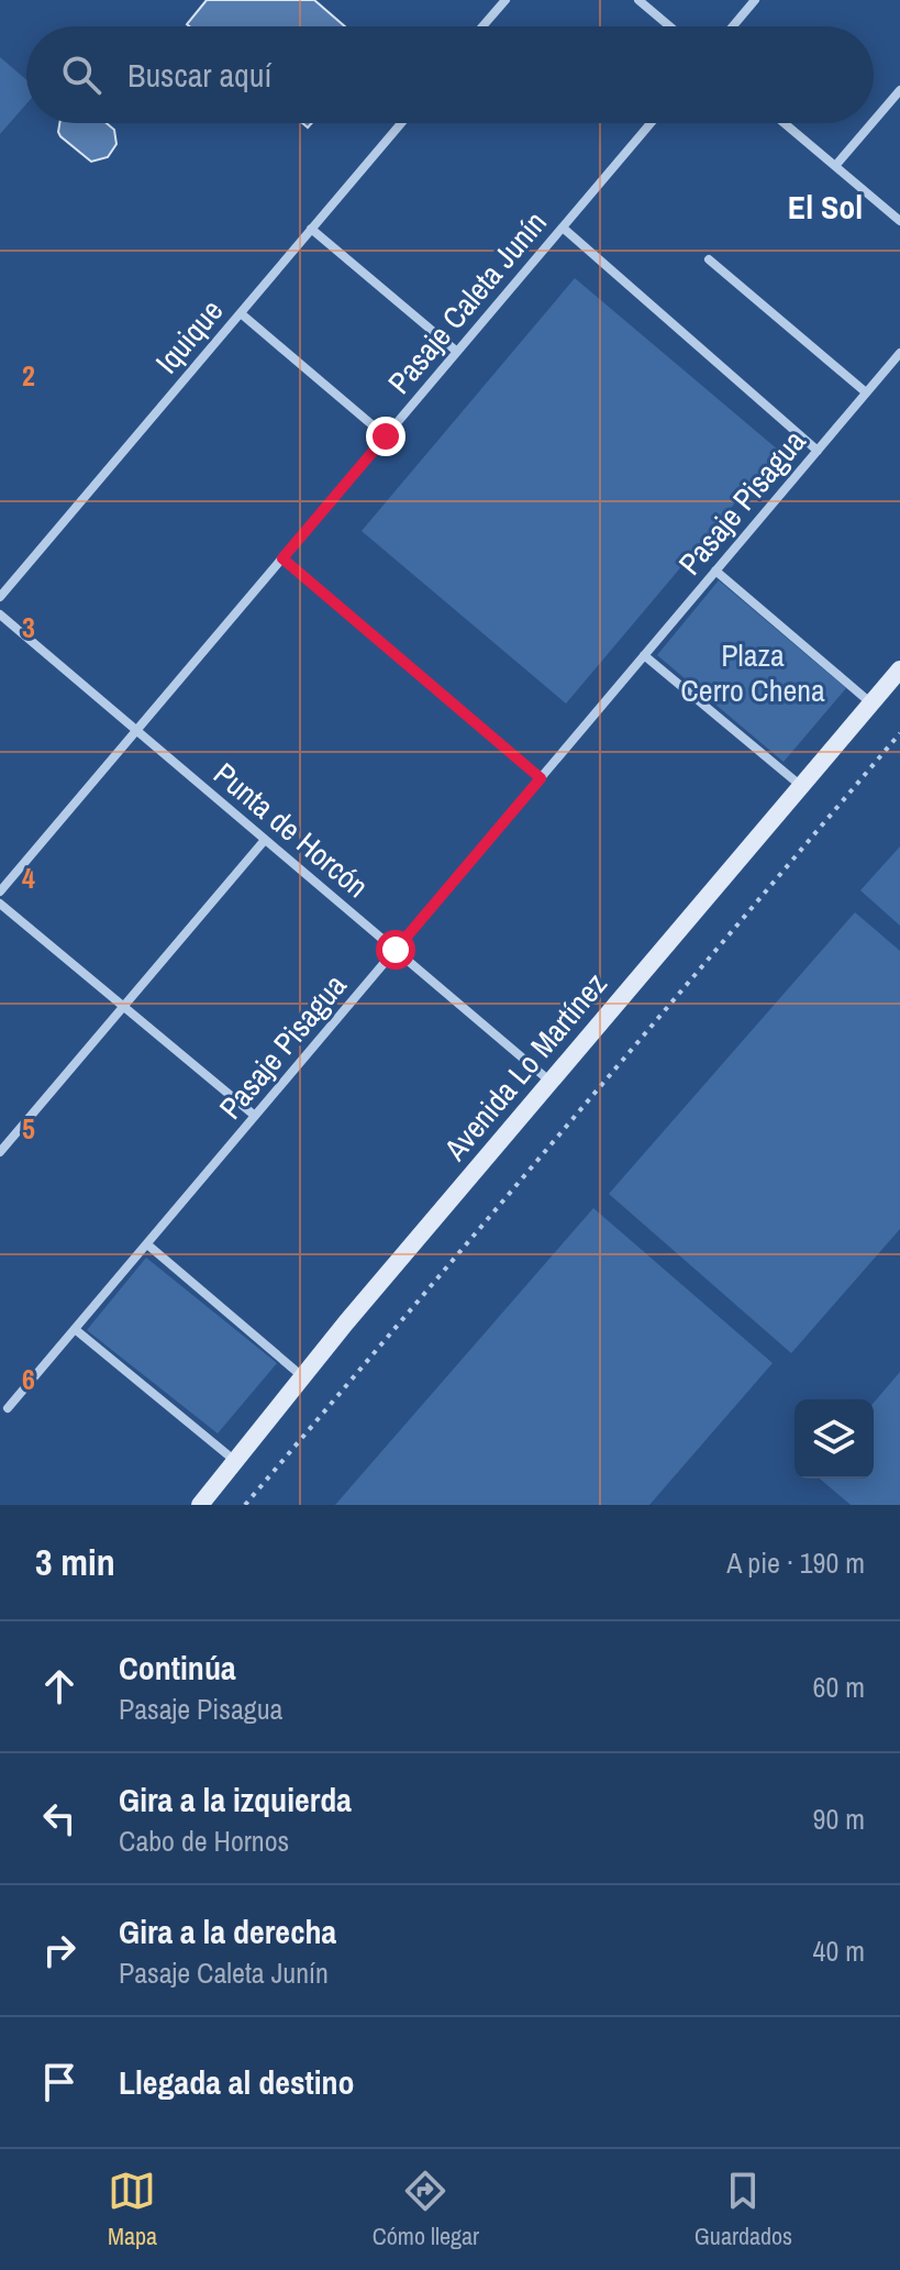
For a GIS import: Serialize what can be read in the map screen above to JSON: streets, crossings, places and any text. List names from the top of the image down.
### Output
{
  "streets": {
    "main road": ["Avenida Lo Martínez"],
    "street": [
      "Pasaje Caleta Junín",
      "Iquique",
      "Pasaje Pisagua",
      "Punta de Horcón"
    ]
  },
  "crossings": [
    ["Pasaje Caleta Junín", "Punta de Horcón"],
    ["Pasaje Pisagua", "Punta de Horcón"],
    ["Punta de Horcón", "Avenida Lo Martínez"]
  ],
  "districts": ["El Sol"],
  "parks": ["Plaza Cerro Chena"],
  "page": {
    "search": "Buscar aquí",
    "heading": ["3 min", "A pie · 190 m"],
    "list": [
      ["Continúa", "Pasaje Pisagua", "60 m"],
      ["Gira a la izquierda", "Cabo de Hornos", "90 m"],
      ["Gira a la derecha", "Pasaje Caleta Junín", "40 m"],
      "Llegada al destino"
    ],
    "nav": ["Mapa", "Cómo llegar", "Guardados"]
  },
  "grid": {
    "rows": [
      "2",
      "3",
      "4",
      "5",
      "6"
    ]
  }
}
